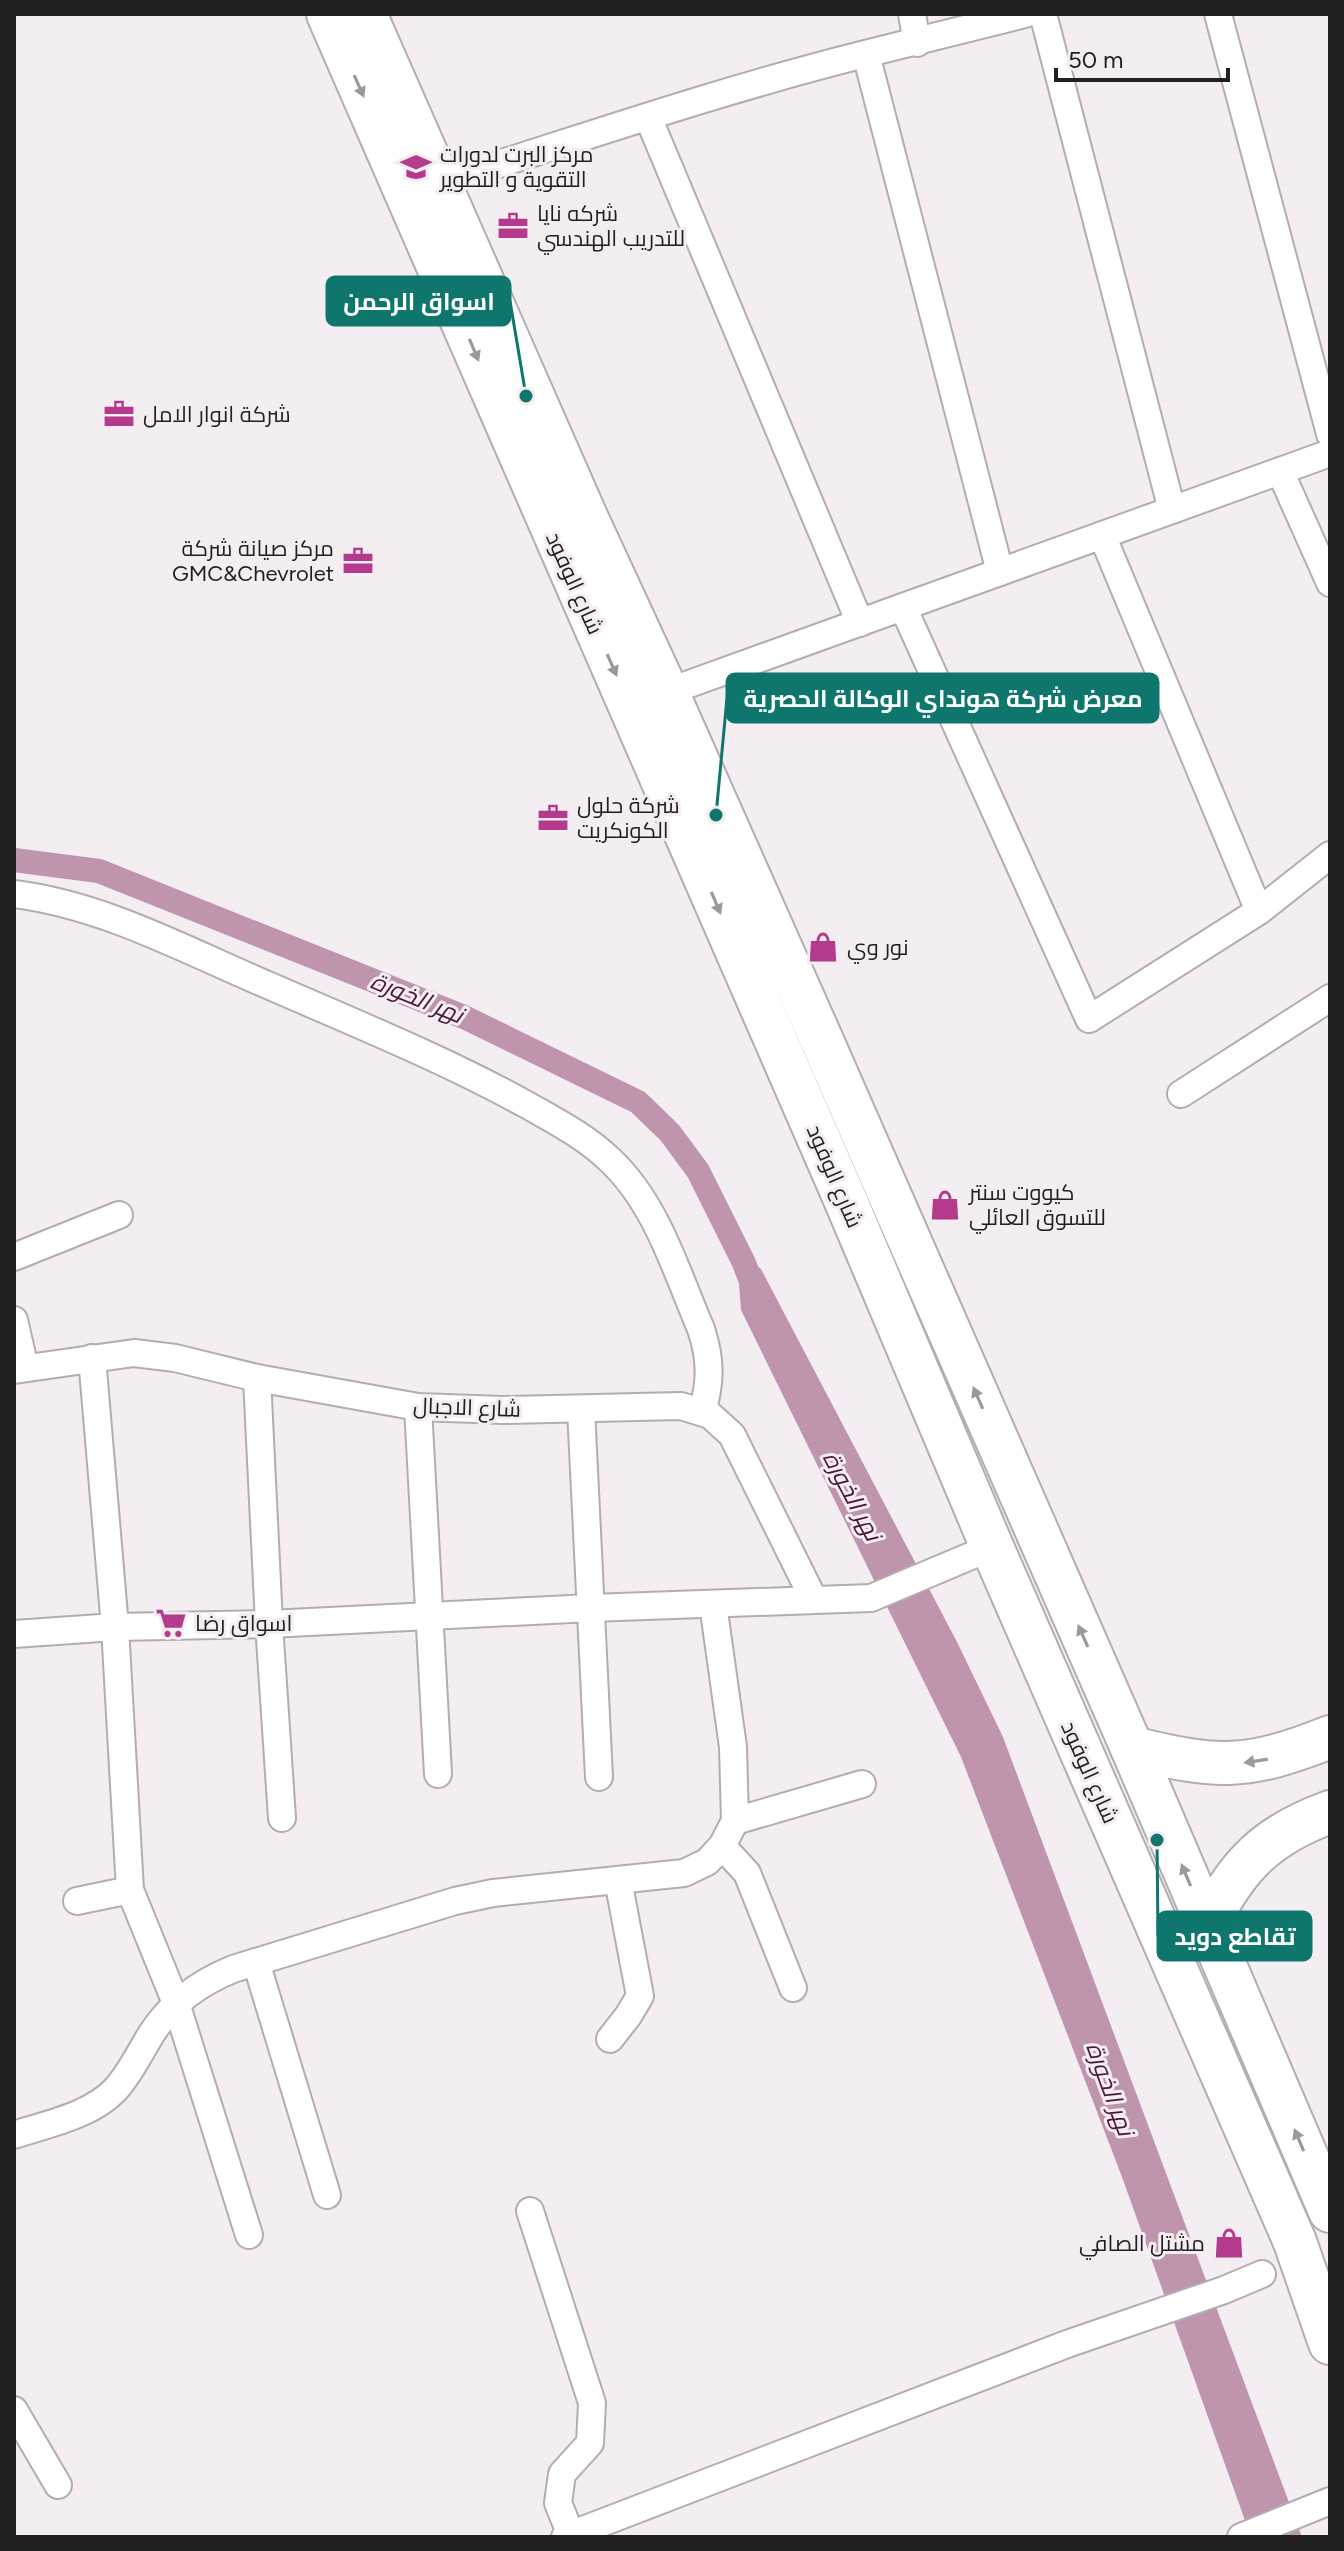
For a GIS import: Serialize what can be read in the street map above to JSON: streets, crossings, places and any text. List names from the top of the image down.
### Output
{
  "streets": {
    "main road": ["شارع الوفود"],
    "street": ["شارع الاجبال"]
  },
  "water": ["نهر الخورة"],
  "places": {
    "school or university": ["مركز البرت لدورات التقوية و التطوير"],
    "office": [
      "شركه نايا للتدريب الهندسي",
      "شركة انوار الامل",
      "مركز صيانة شركة GMC&Chevrolet",
      "شركة حلول الكونكريت"
    ],
    "other": ["اسواق الرحمن", "معرض شركة هونداي الوكالة الحصرية", "تقاطع دويد"],
    "shop": ["نور وي", "كيووت سنتر للتسوق العائلي", "مشتل الصافي"],
    "supermarket": ["اسواق رضا"]
  },
  "scale_bar": "50 m"
}
